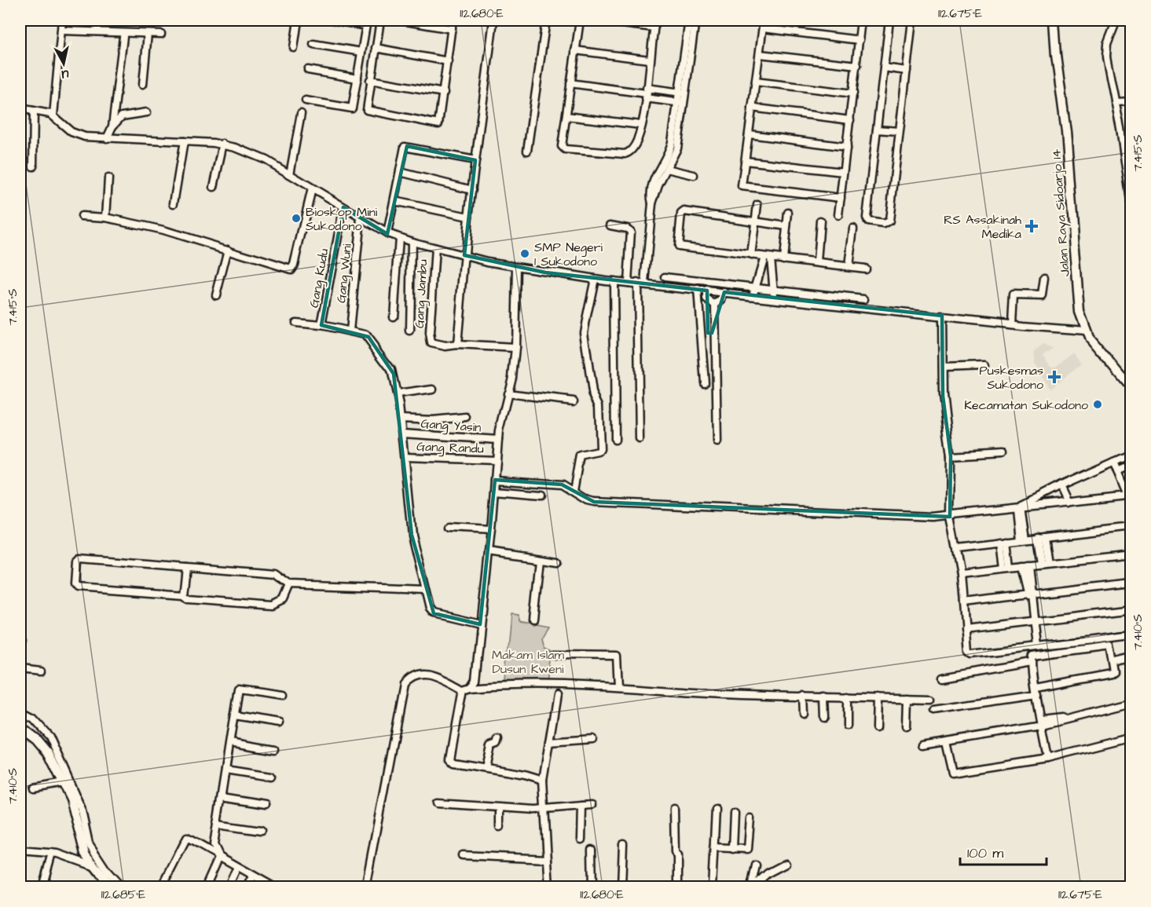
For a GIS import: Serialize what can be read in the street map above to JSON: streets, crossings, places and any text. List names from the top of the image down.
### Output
{
  "streets": {
    "main road": ["Jalan Raya Sidoarjo 14"],
    "street": [
      "Gang Wuni",
      "Gang Kudu",
      "Gang Jambu",
      "Gang Yasin",
      "Gang Randu"
    ]
  },
  "parks": ["Makam Islam Dusun Kweni"],
  "places": {
    "other": ["Bioskop Mini Sukodono", "SMP Negeri 1 Sukodono", "Kecamatan Sukodono"],
    "health": ["RS Assakinah Medika", "Puskesmas Sukodono"]
  },
  "scale_bar": "100 m",
  "north": "bottom",
  "coordinates": [
    "112.680°E",
    "112.675°E",
    "7.415°S",
    "7.410°S",
    "112.685°E"
  ]
}
